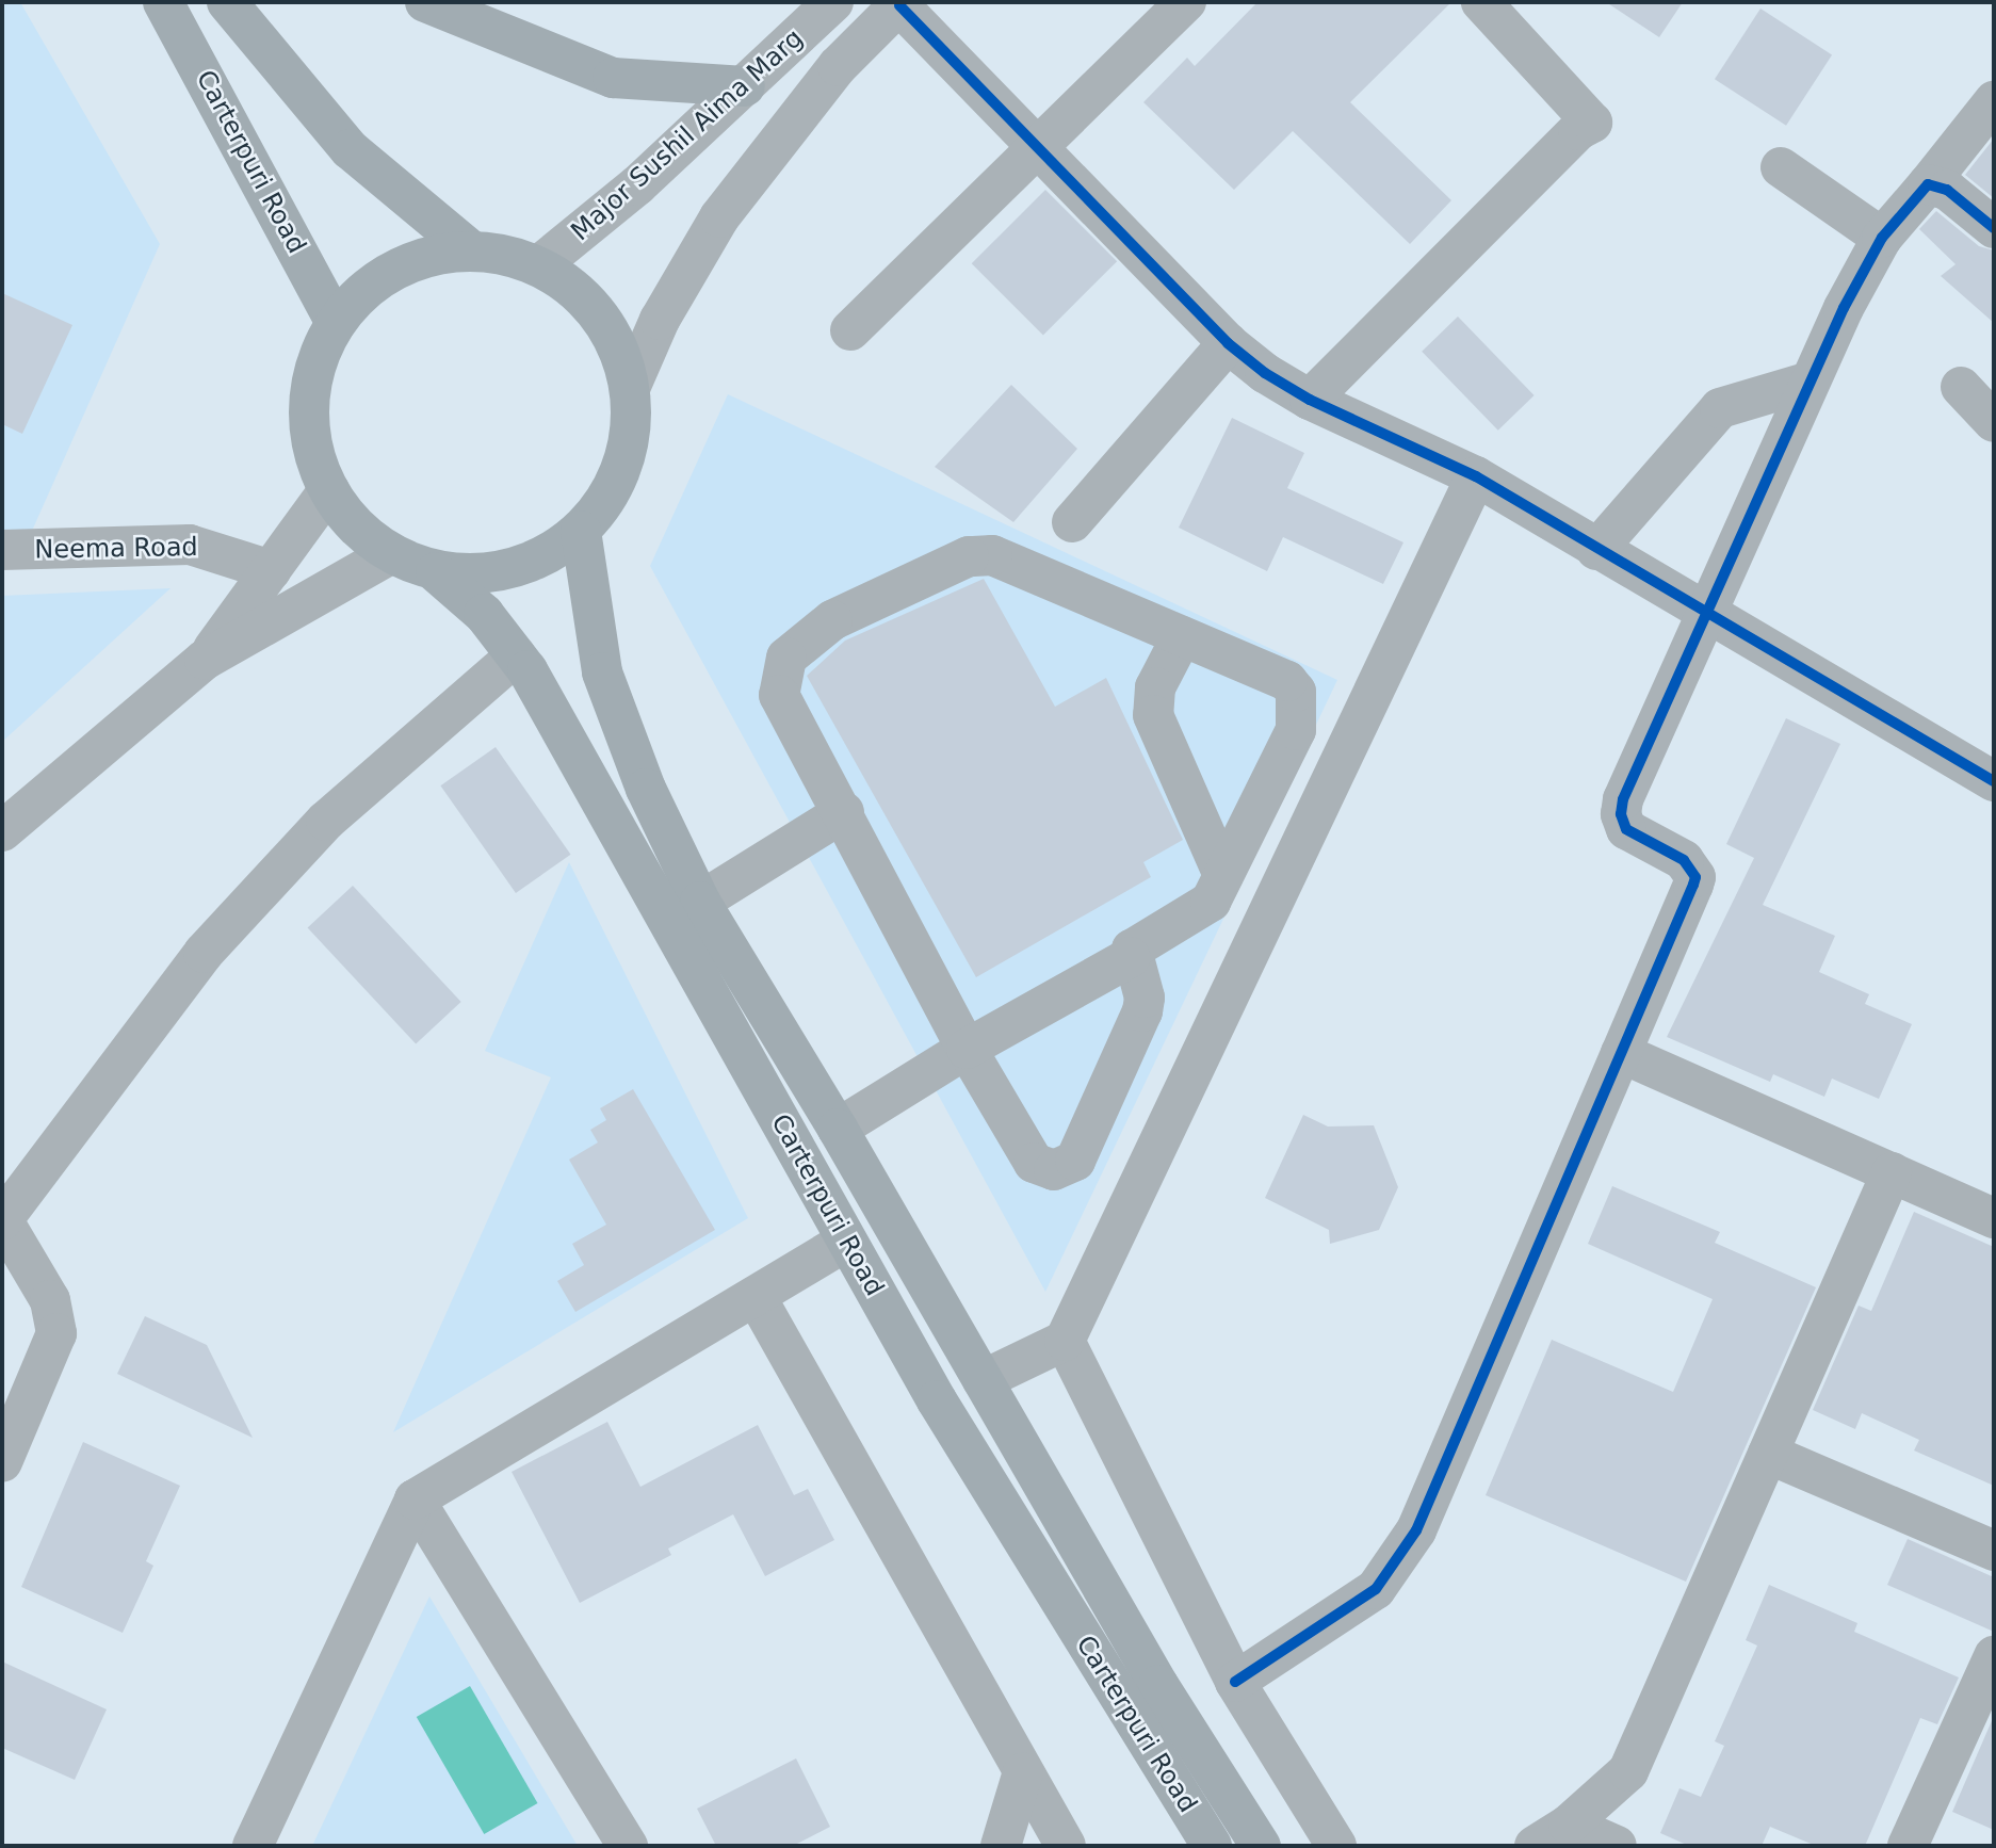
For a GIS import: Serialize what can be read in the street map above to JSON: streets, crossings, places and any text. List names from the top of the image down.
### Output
{
  "streets": {
    "main road": ["Carterpuri Road"],
    "street": ["Major Sushil Aima Marg", "Neema Road"]
  }
}
